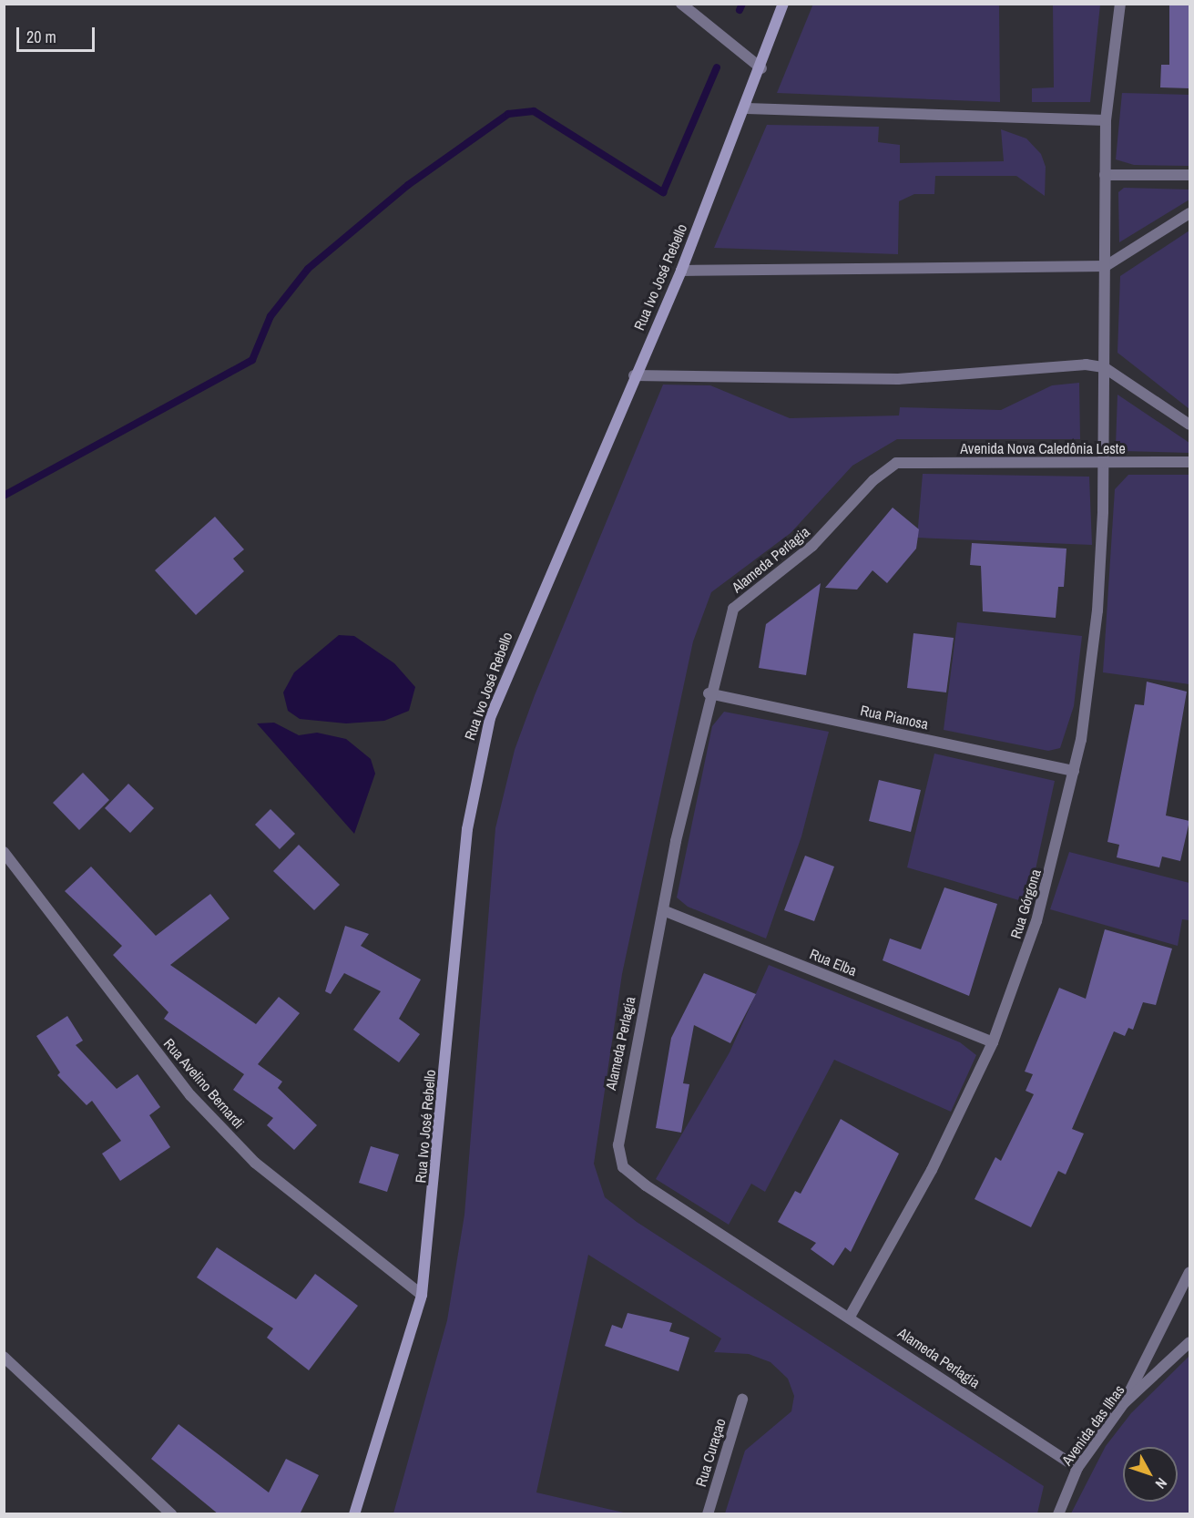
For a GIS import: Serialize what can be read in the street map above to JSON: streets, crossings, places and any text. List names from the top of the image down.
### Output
{
  "streets": {
    "street": [
      "Rua Ivo José Rebello",
      "Avenida Nova Caledônia Leste",
      "Alameda Perlagia",
      "Rua Pianosa",
      "Rua Górgona",
      "Rua Elba",
      "Rua Avelino Bernardi",
      "Avenida das Ilhas",
      "Rua Curaçao"
    ]
  },
  "crossings": [
    ["Rua Ivo José Rebello", "Rua Avelino Bernardi"],
    ["Avenida Nova Caledônia Leste", "Alameda Perlagia"],
    ["Avenida Nova Caledônia Leste", "Rua Górgona"],
    ["Alameda Perlagia", "Rua Pianosa"],
    ["Alameda Perlagia", "Rua Górgona"],
    ["Alameda Perlagia", "Rua Elba"],
    ["Alameda Perlagia", "Avenida das Ilhas"],
    ["Rua Pianosa", "Rua Górgona"],
    ["Rua Górgona", "Rua Elba"]
  ],
  "scale_bar": "20 m",
  "north": "bottom right"
}
